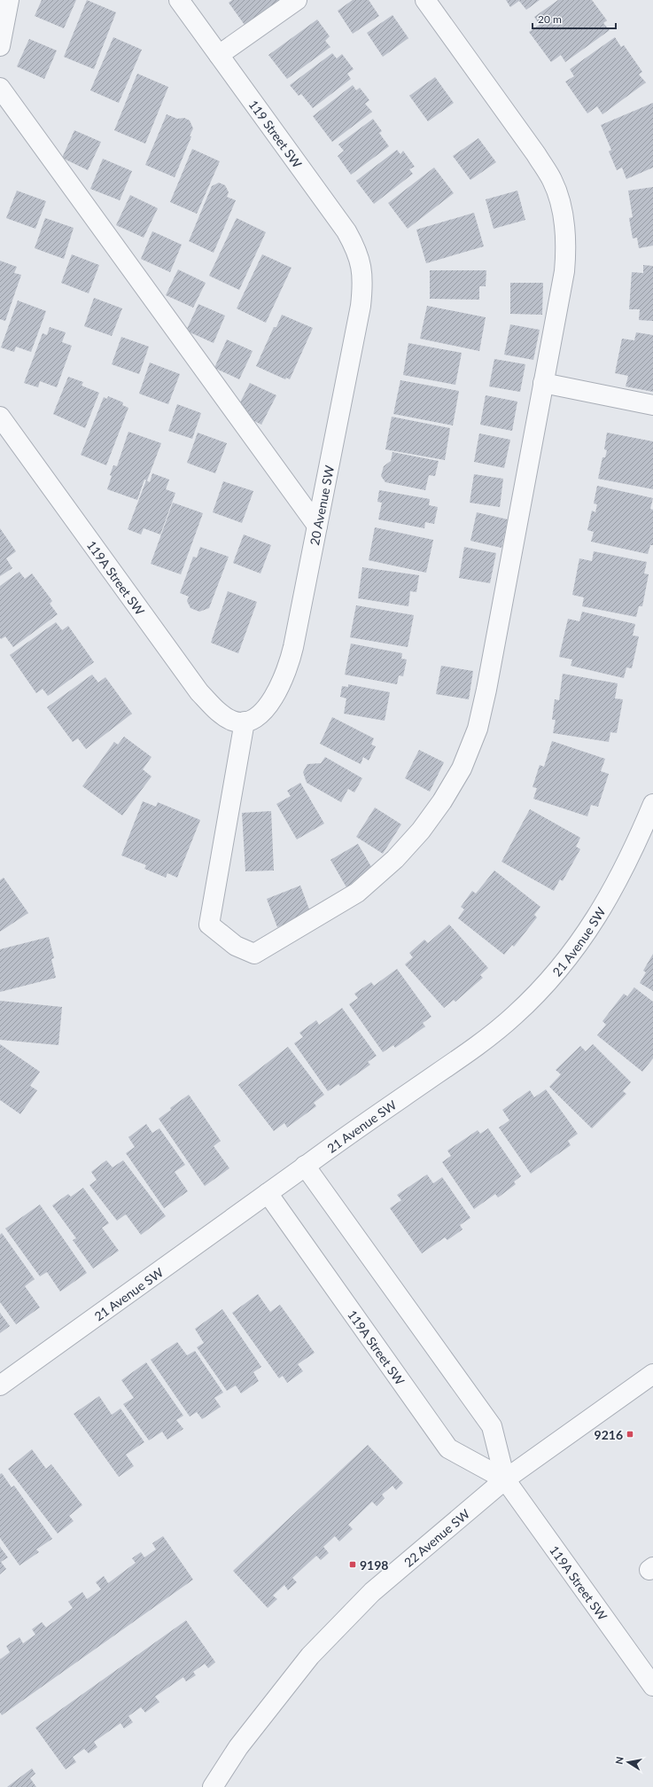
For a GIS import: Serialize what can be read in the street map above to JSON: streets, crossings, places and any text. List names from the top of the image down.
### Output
{
  "streets": {
    "street": [
      "119 Street SW",
      "20 Avenue SW",
      "119A Street SW",
      "21 Avenue SW",
      "22 Avenue SW"
    ]
  },
  "crossings": [
    ["119 Street SW", "20 Avenue SW"],
    ["20 Avenue SW", "119A Street SW"],
    ["119A Street SW", "21 Avenue SW"],
    ["119A Street SW", "22 Avenue SW"]
  ],
  "places": {
    "transit": ["9216", "9198"]
  },
  "scale_bar": "20 m",
  "north": "left"
}
